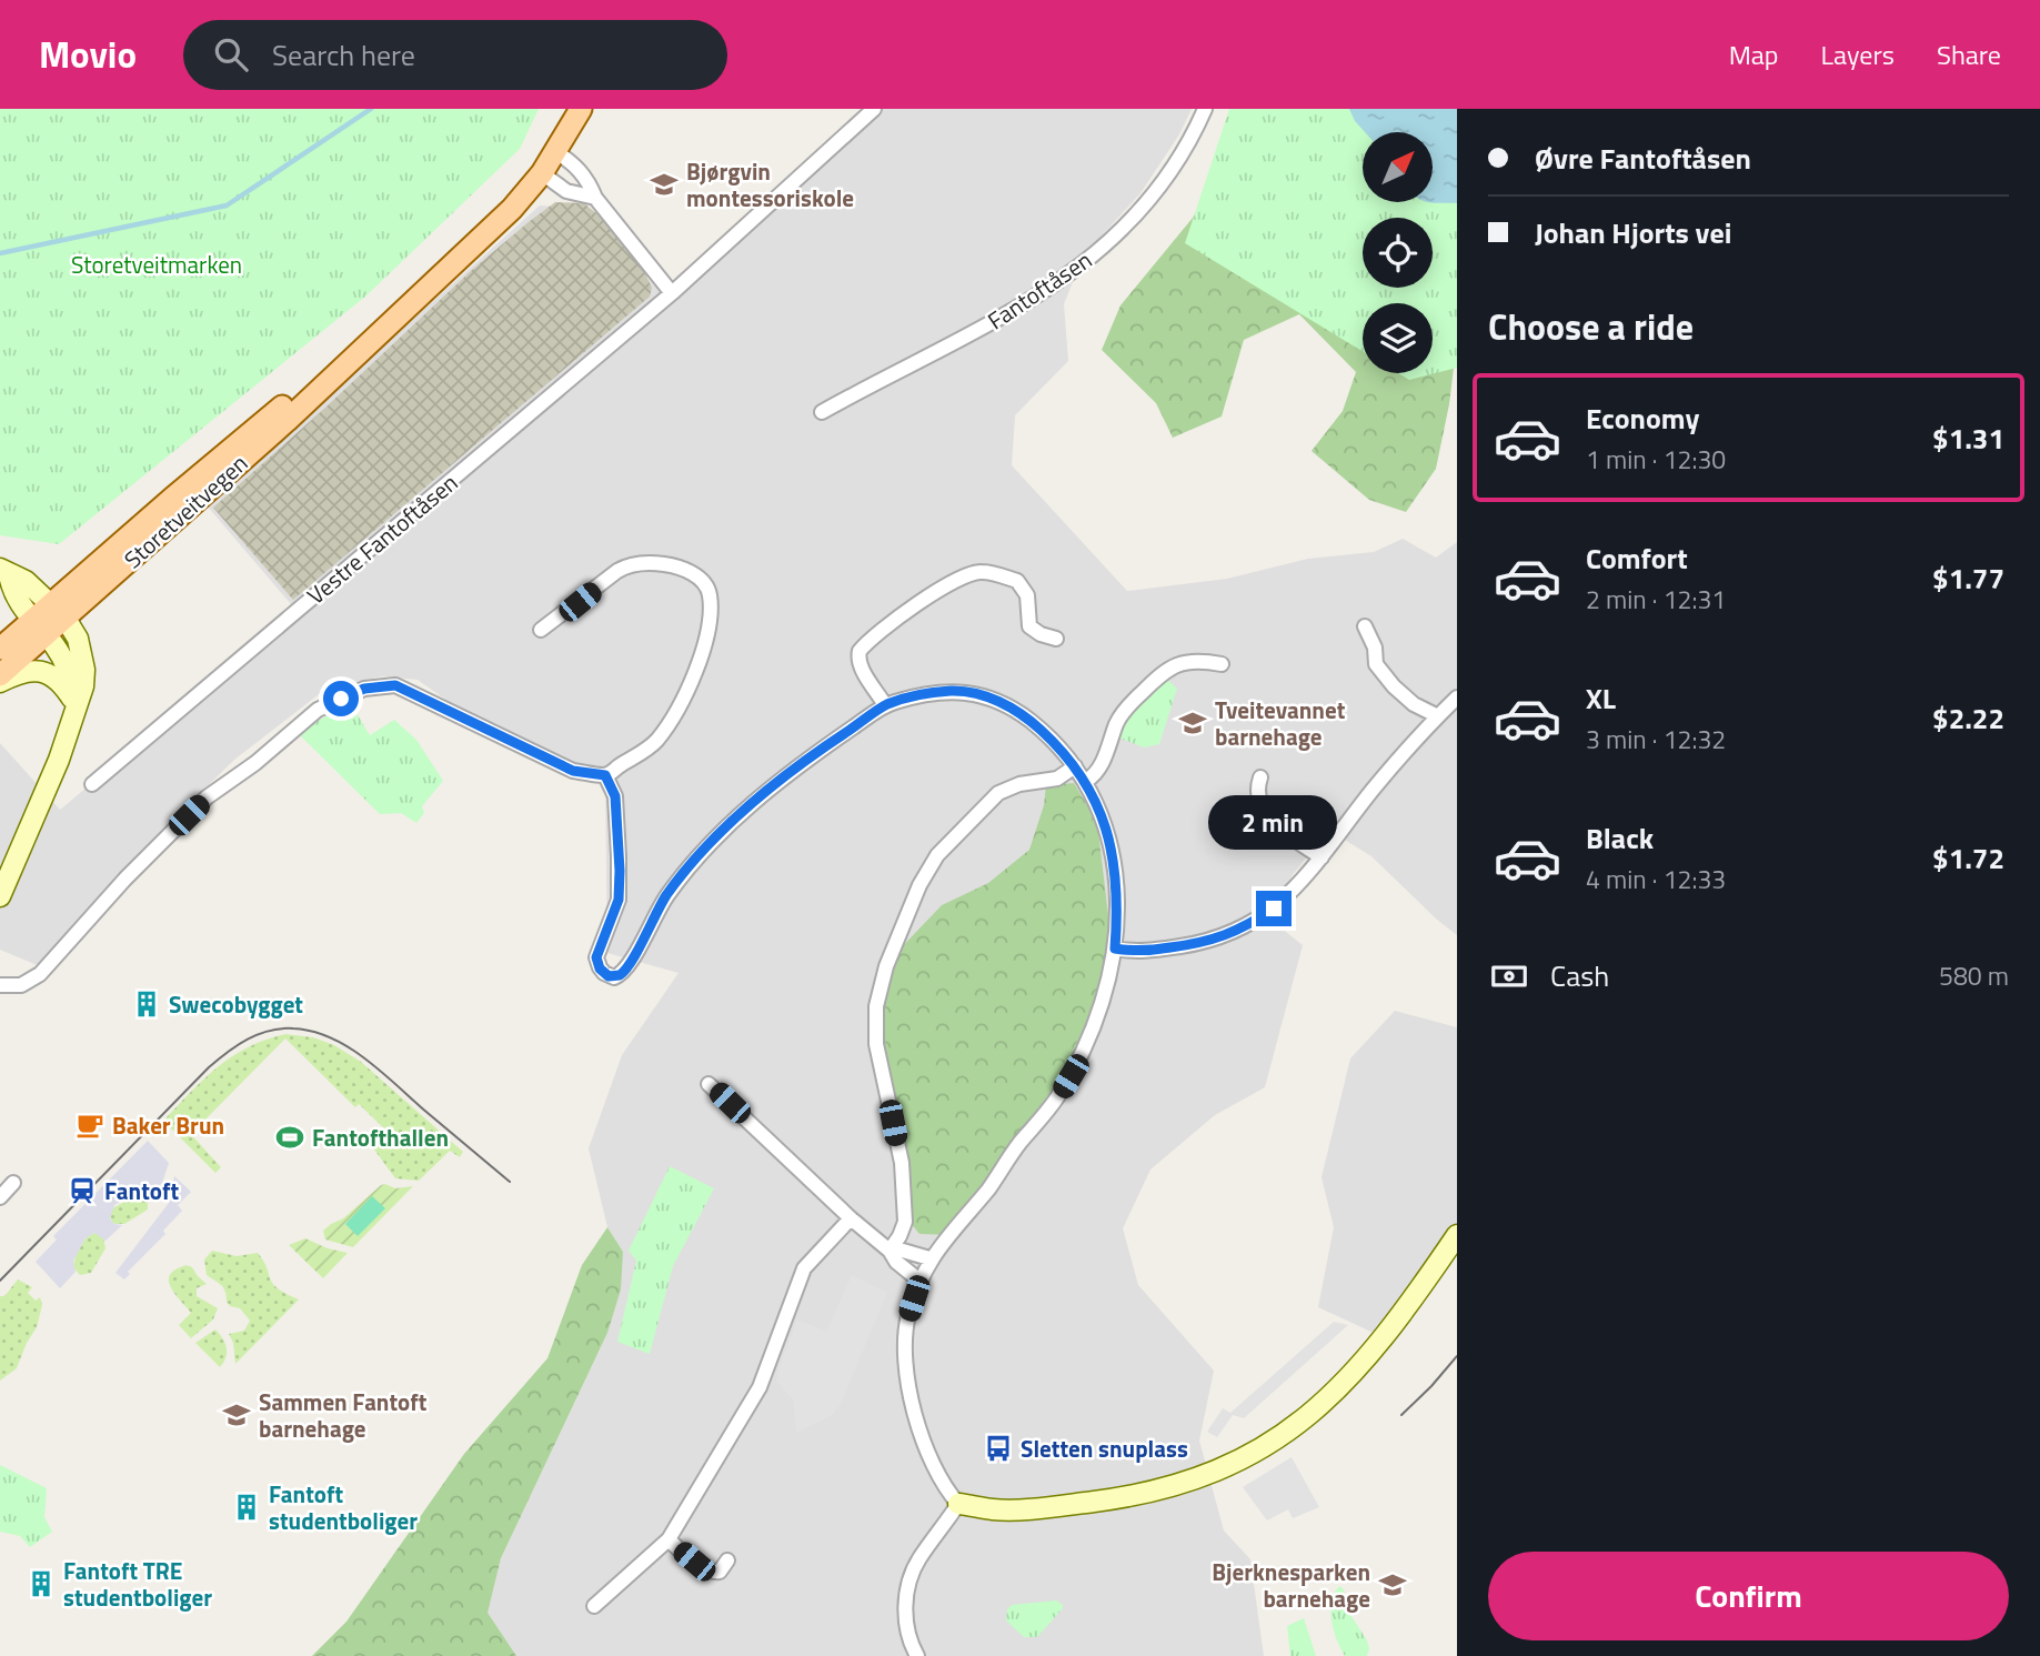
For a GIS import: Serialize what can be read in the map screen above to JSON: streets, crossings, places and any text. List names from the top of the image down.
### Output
{
  "streets": {
    "main road": ["Storetveitvegen"],
    "street": ["Fantoftåsen", "Vestre Fantoftåsen"]
  },
  "parks": ["Storetveitmarken"],
  "places": {
    "school or university": [
      "Bjørgvin montessoriskole",
      "Tveitevannet barnehage",
      "Sammen Fantoft barnehage",
      "Bjerknesparken barnehage"
    ],
    "building": ["Swecobygget", "Fantoft studentboliger", "Fantoft TRE studentboliger"],
    "cafe": ["Baker Brun"],
    "sports": ["Fantofthallen"],
    "station": ["Fantoft"],
    "bus stop": ["Sletten snuplass"]
  },
  "north": "top right",
  "page": {
    "header": "Movio",
    "search": "Search here",
    "nav": ["Map", "Layers", "Share"],
    "banner": ["Øvre Fantoftåsen", "Johan Hjorts vei"],
    "heading": "Choose a ride",
    "list": [
      {
        "name": "Economy",
        "note": "1 min · 12:30",
        "value": "$1.31"
      },
      {
        "name": "Comfort",
        "note": "2 min · 12:31",
        "value": "$1.77"
      },
      {
        "name": "XL",
        "note": "3 min · 12:32",
        "value": "$2.22"
      },
      {
        "name": "Black",
        "note": "4 min · 12:33",
        "value": "$1.72"
      }
    ],
    "bubble": "2 min",
    "pay": ["Cash", "580 m"],
    "buttons": "Confirm"
  }
}
